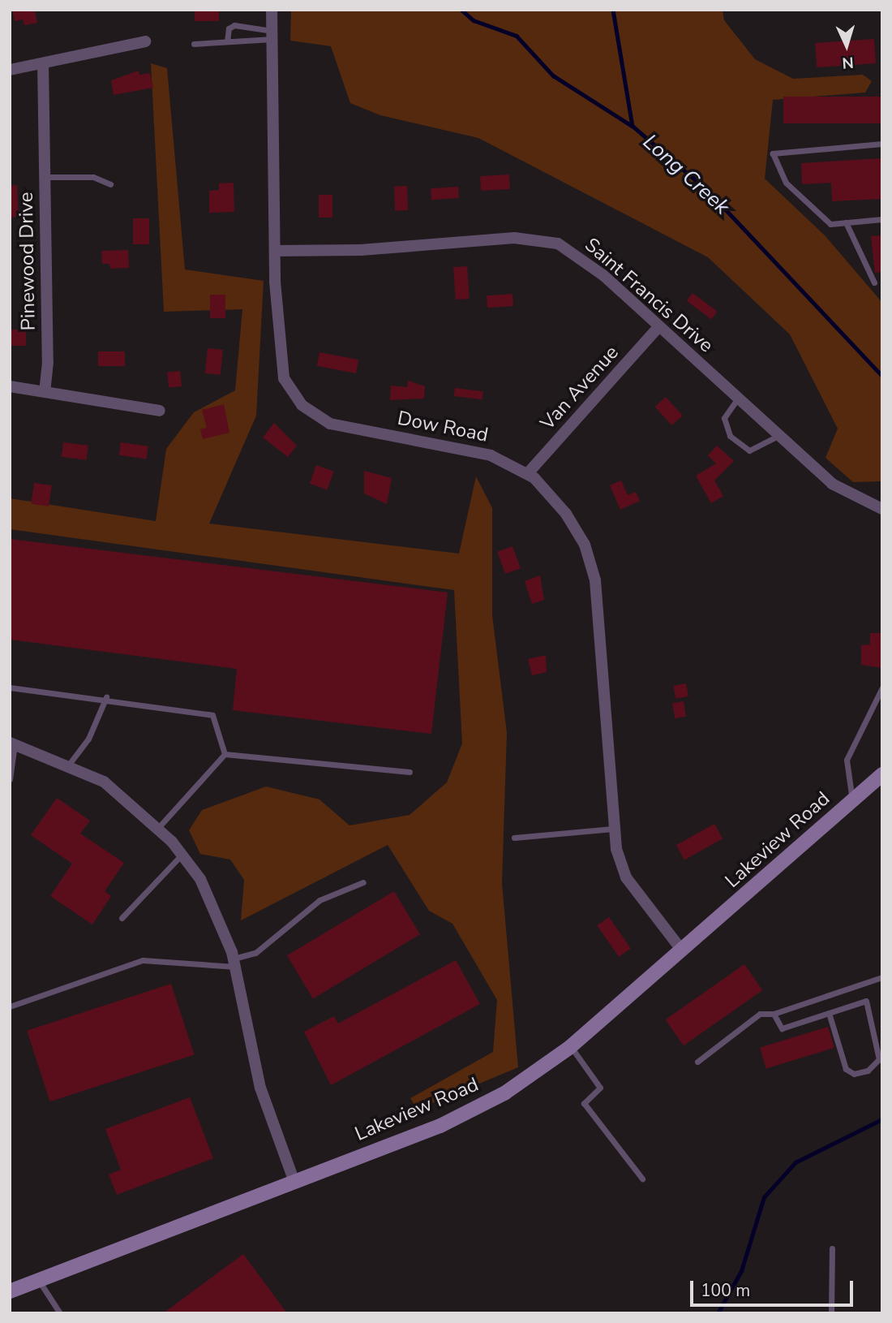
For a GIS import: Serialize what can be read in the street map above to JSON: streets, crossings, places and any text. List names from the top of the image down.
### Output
{
  "streets": {
    "main road": ["Lakeview Road"],
    "street": [
      "Pinewood Drive",
      "Saint Francis Drive",
      "Van Avenue",
      "Dow Road"
    ]
  },
  "crossings": [
    ["Saint Francis Drive", "Van Avenue"],
    ["Saint Francis Drive", "Dow Road"],
    ["Van Avenue", "Dow Road"],
    ["Dow Road", "Lakeview Road"]
  ],
  "water": ["Long Creek"],
  "scale_bar": "100 m",
  "north": "bottom"
}
